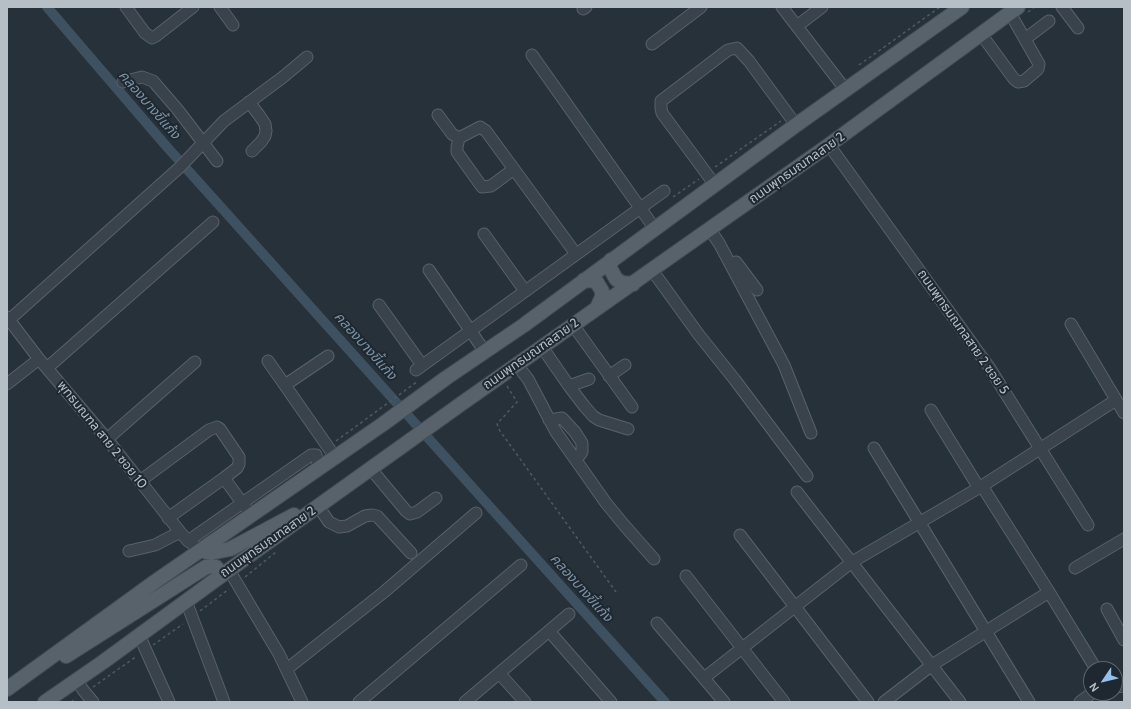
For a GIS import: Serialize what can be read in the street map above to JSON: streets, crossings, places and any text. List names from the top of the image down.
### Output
{
  "streets": {
    "main road": ["ถนนพุทธมณฑลสาย 2"],
    "street": ["ถนนพุทธมณฑลสาย 2 ซอย 5", "พุทธมณฑล สาย 2 ซอย 10"]
  },
  "crossings": [
    ["ถนนพุทธมณฑลสาย 2", "ถนนพุทธมณฑลสาย 2 ซอย 5"]
  ],
  "water": ["คลองบางขี้แก้ง"],
  "north": "bottom left"
}
